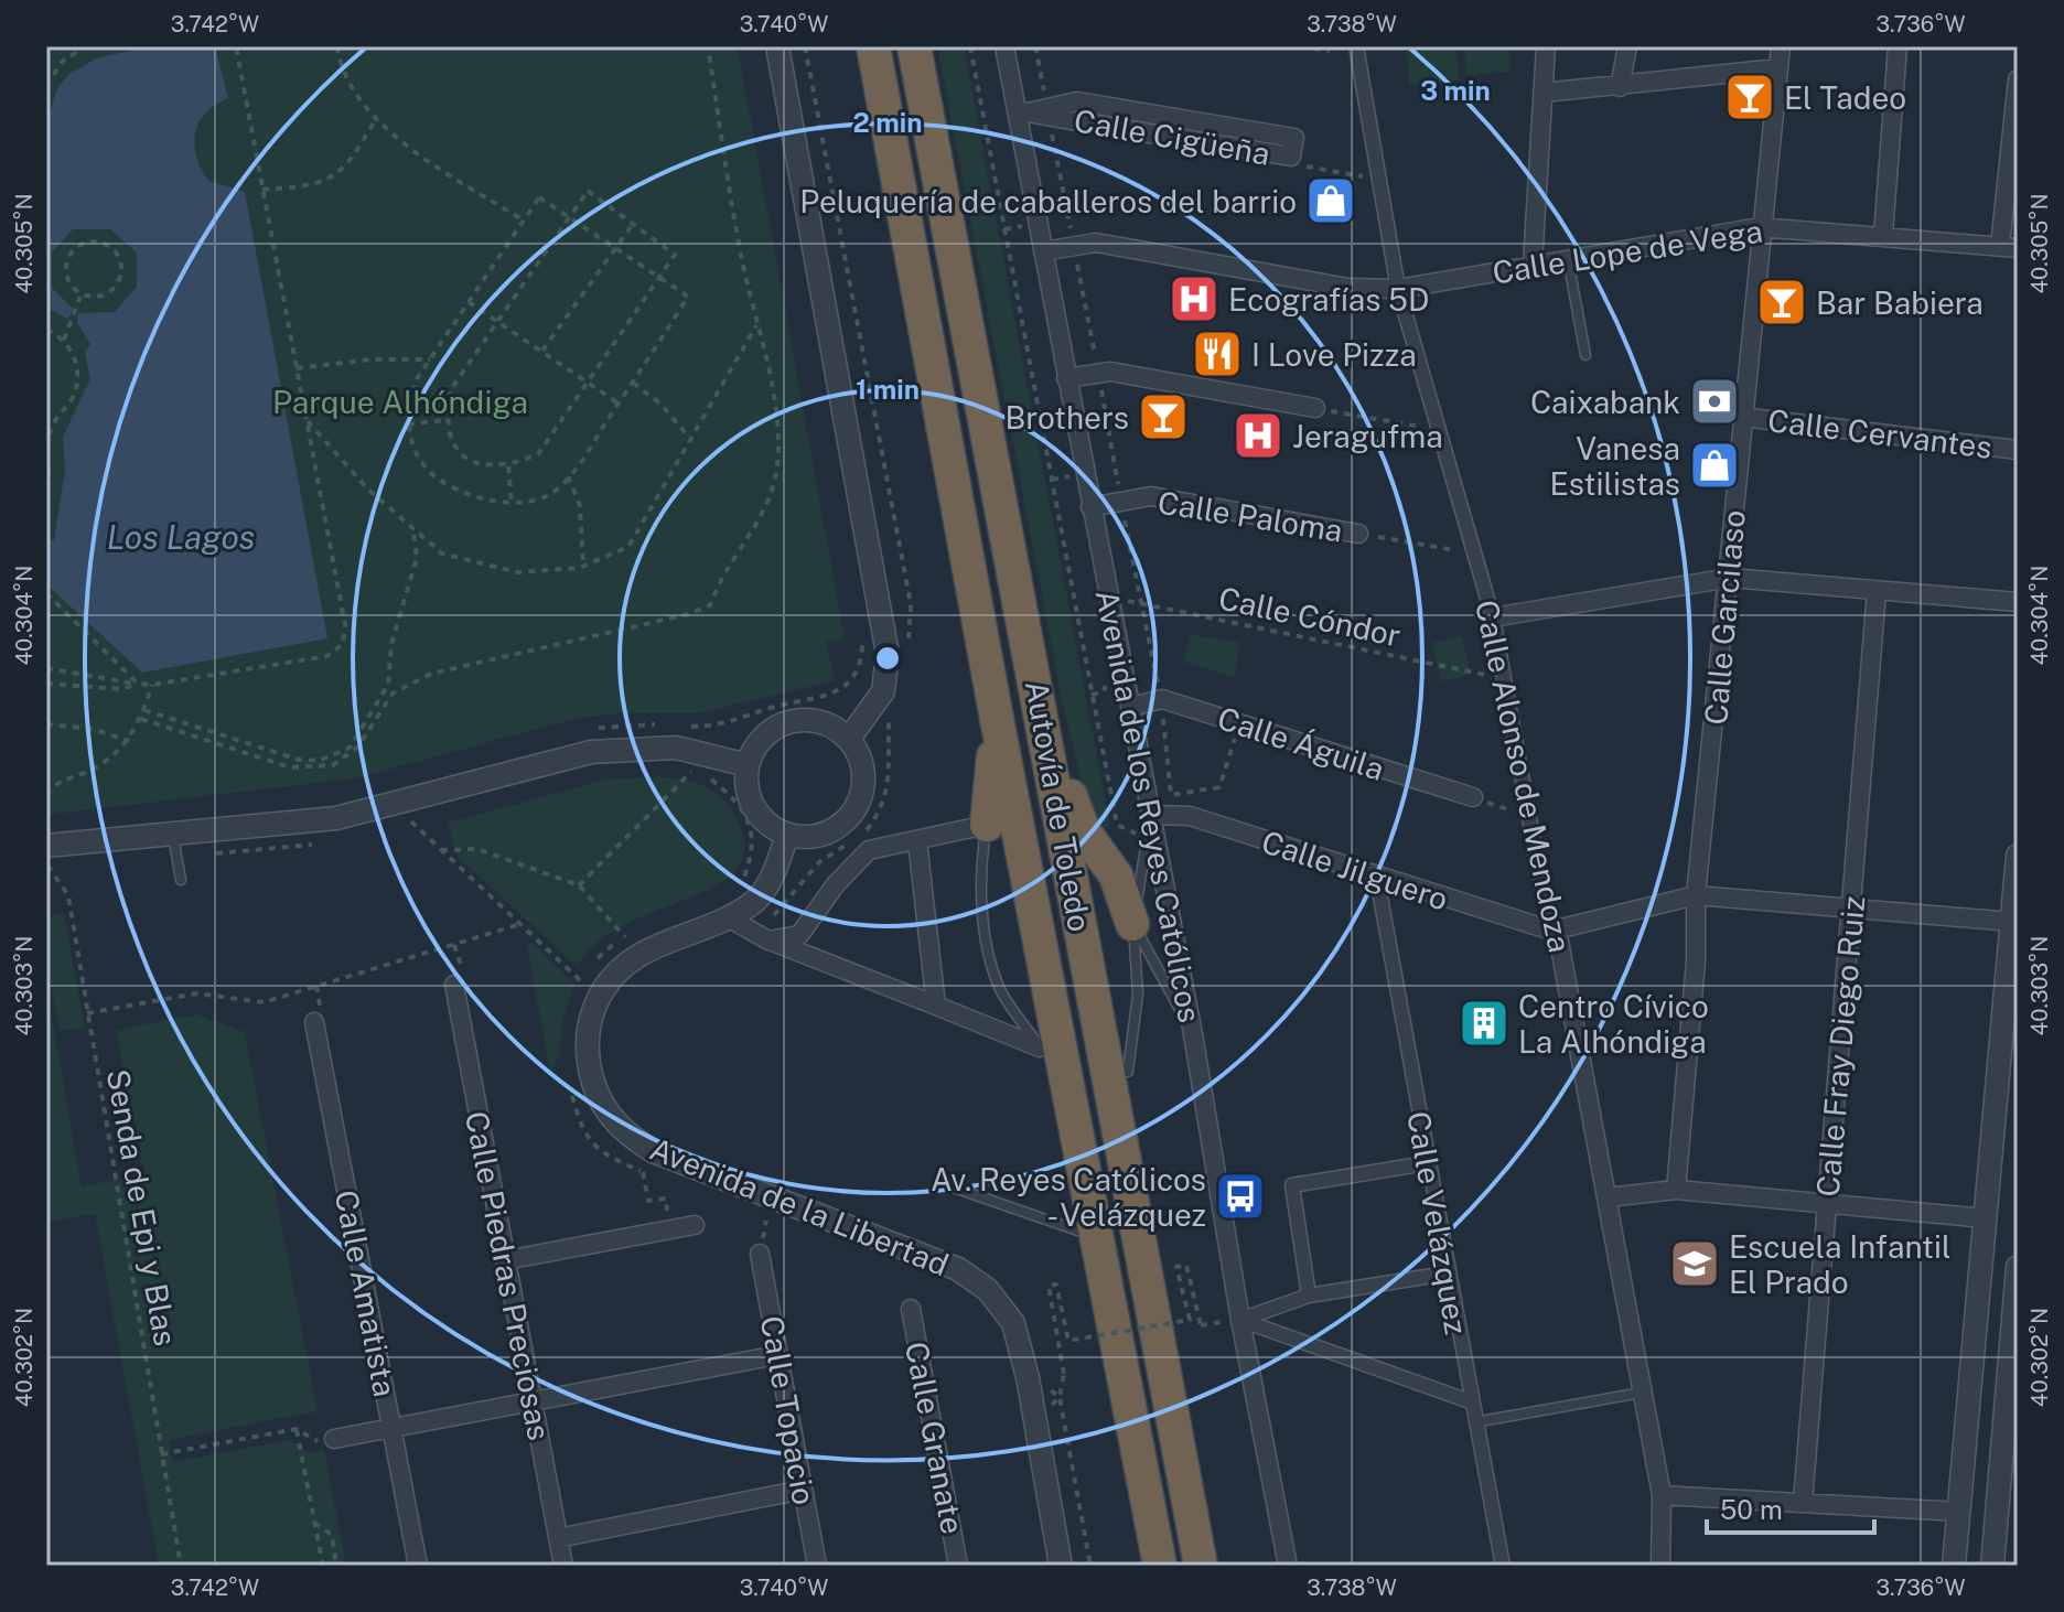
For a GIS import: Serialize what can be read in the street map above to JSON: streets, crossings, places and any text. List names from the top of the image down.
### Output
{
  "streets": {
    "highway": ["Autovía de Toledo"],
    "street": [
      "Calle Cigüeña",
      "Calle Lope de Vega",
      "Calle Cervantes",
      "Calle Paloma",
      "Calle Garcilaso",
      "Calle Águila",
      "Calle Alonso de Mendoza",
      "Avenida de los Reyes Católicos",
      "Calle Jilguero",
      "Calle Fray Diego Ruiz",
      "Avenida de la Libertad",
      "Calle Velázquez",
      "Calle Piedras Preciosas",
      "Calle Amatista",
      "Calle Topacio",
      "Calle Granate"
    ],
    "path": ["Calle Cóndor", "Senda de Epi y Blas"]
  },
  "crossings": [
    ["Calle Cigüeña", "Avenida de los Reyes Católicos"],
    ["Calle Lope de Vega", "Calle Garcilaso"],
    ["Calle Lope de Vega", "Calle Alonso de Mendoza"],
    ["Calle Lope de Vega", "Avenida de los Reyes Católicos"],
    ["Calle Cervantes", "Calle Garcilaso"],
    ["Calle Paloma", "Avenida de los Reyes Católicos"],
    ["Calle Cóndor", "Calle Alonso de Mendoza"],
    ["Calle Cóndor", "Avenida de los Reyes Católicos"],
    ["Calle Alonso de Mendoza", "Calle Jilguero"],
    ["Avenida de los Reyes Católicos", "Calle Jilguero"],
    ["Calle Jilguero", "Calle Velázquez"]
  ],
  "water": ["Los Lagos"],
  "parks": ["Parque Alhóndiga"],
  "places": {
    "bar": ["El Tadeo", "Bar Babiera", "Brothers"],
    "shop": ["Peluquería de caballeros del barrio", "Vanesa Estilistas"],
    "hospital": ["Ecografías 5D", "Jeragufma"],
    "restaurant": ["I Love Pizza"],
    "bank": ["Caixabank"],
    "building": ["Centro Cívico La Alhóndiga"],
    "bus stop": ["Av. Reyes Católicos - Velázquez"],
    "school or university": ["Escuela Infantil El Prado"]
  },
  "scale_bar": "50 m",
  "coordinates": [
    "3.742°W",
    "3.740°W",
    "3.738°W",
    "3.736°W",
    "40.305°N",
    "40.304°N",
    "40.303°N",
    "40.302°N"
  ],
  "rings": ["3 min", "2 min", "1 min"]
}
